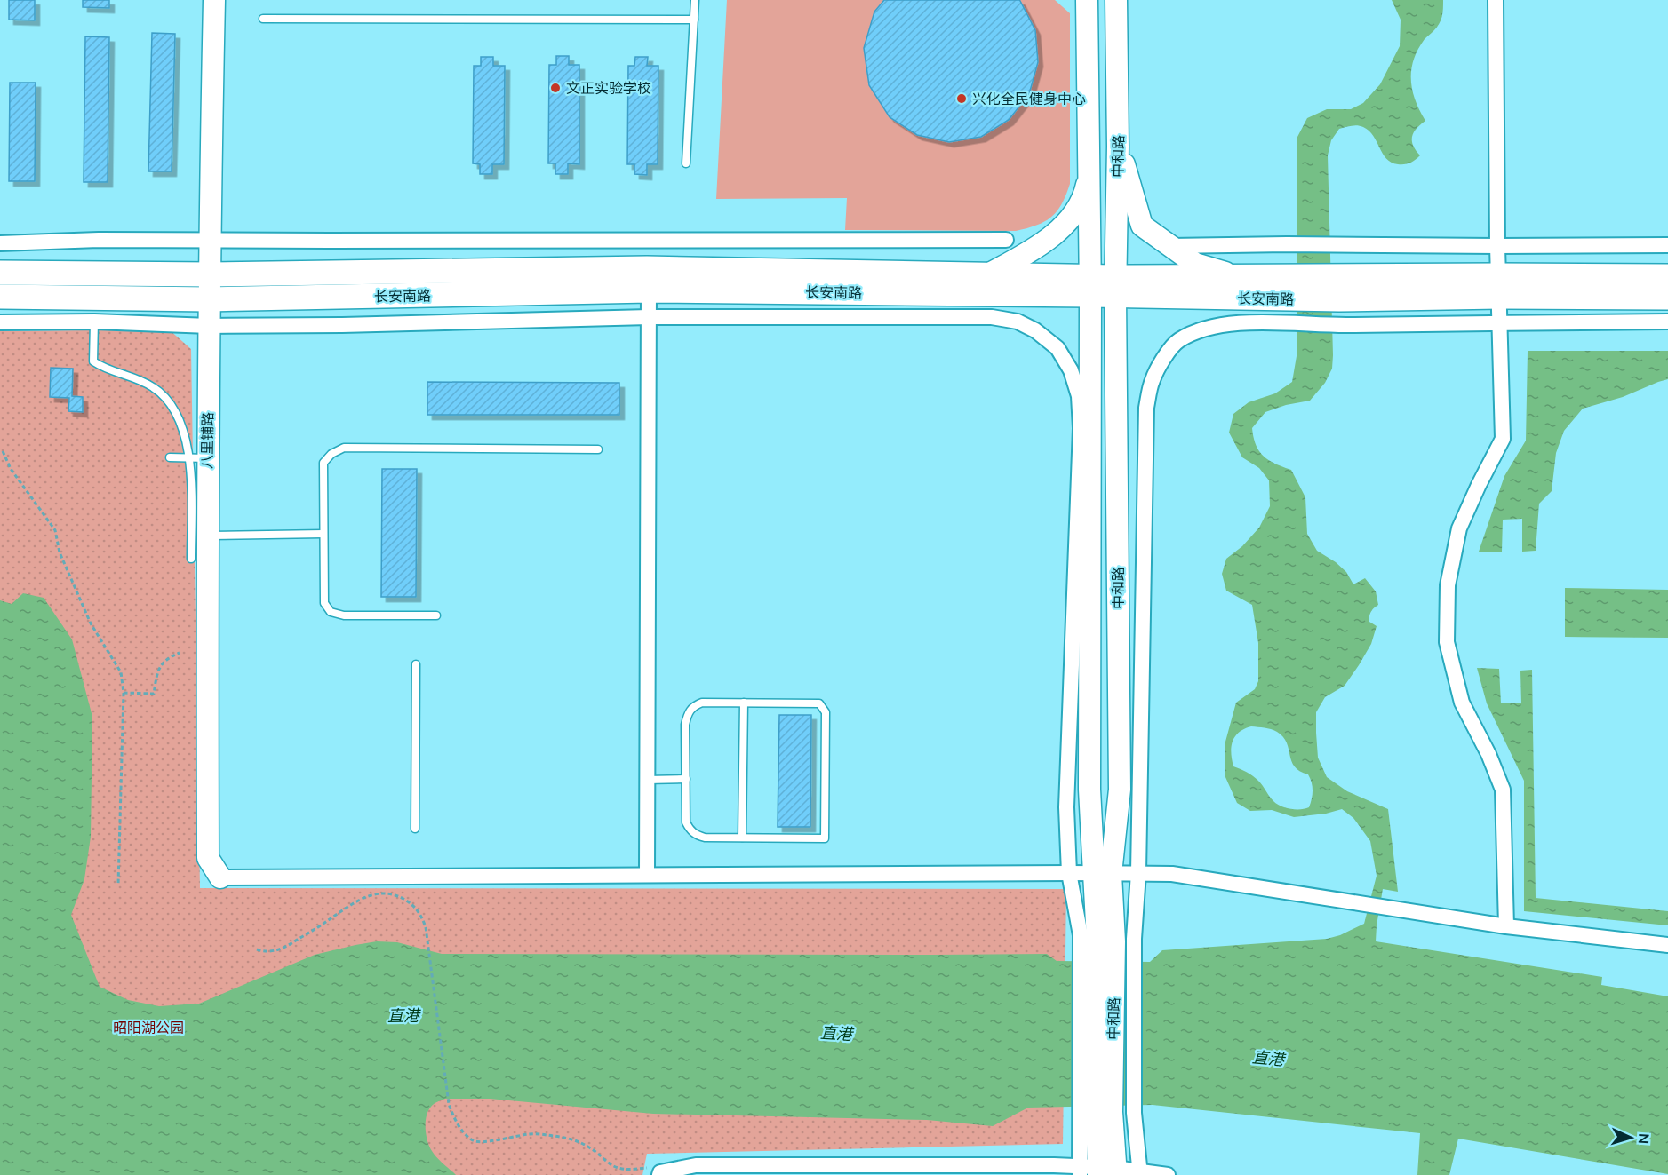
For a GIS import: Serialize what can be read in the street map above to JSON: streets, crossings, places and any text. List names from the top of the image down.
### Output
{
  "streets": {
    "main road": ["中和路", "长安南路", "八里铺路"]
  },
  "crossings": [
    ["中和路", "长安南路"],
    ["长安南路", "八里铺路"]
  ],
  "water": ["直港"],
  "parks": ["昭阳湖公园"],
  "places": ["文正实验学校", "兴化全民健身中心"],
  "north": "right"
}
